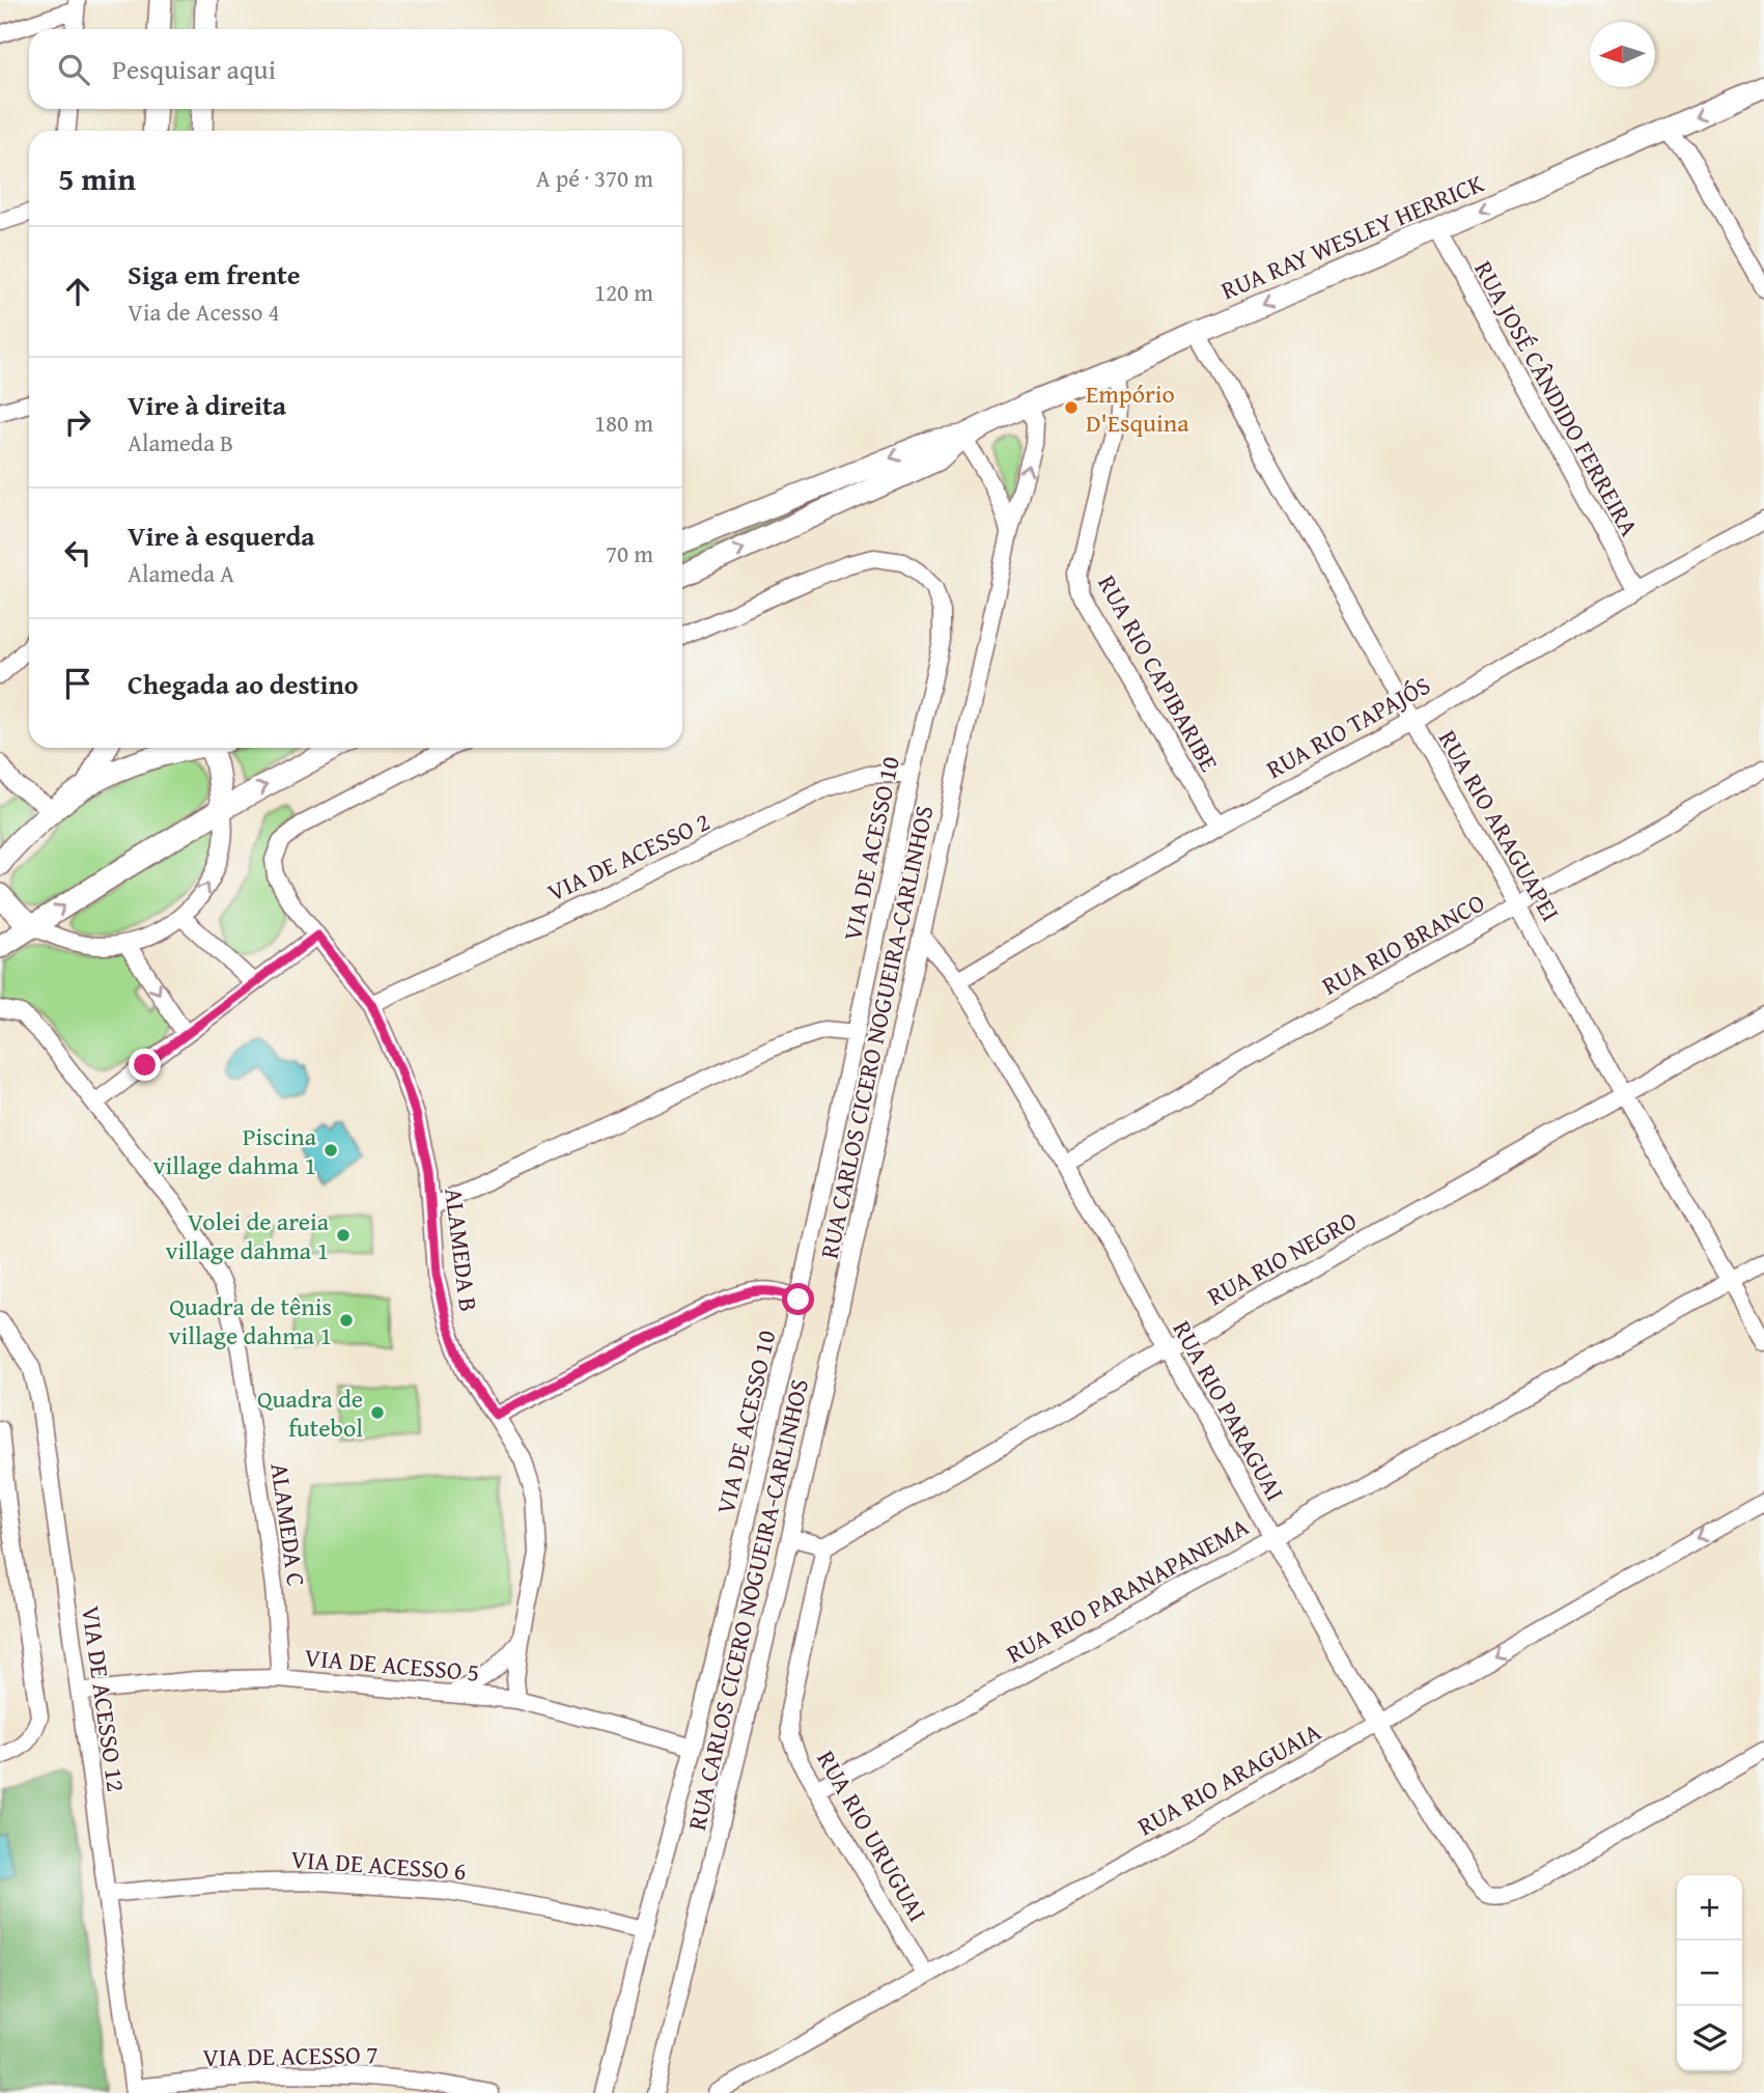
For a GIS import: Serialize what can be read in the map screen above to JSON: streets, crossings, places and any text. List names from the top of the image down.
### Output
{
  "streets": {
    "street": [
      "RUA RAY WESLEY HERRICK",
      "RUA JOSÉ CÂNDIDO FERREIRA",
      "RUA RIO CAPIBARIBE",
      "RUA RIO TAPAJÓS",
      "RUA RIO ARAGUAPEI",
      "VIA DE ACESSO 10",
      "VIA DE ACESSO 2",
      "RUA RIO BRANCO",
      "RUA CARLOS CICERO NOGUEIRA-CARLINHOS",
      "ALAMEDA B",
      "RUA RIO NEGRO",
      "RUA RIO PARAGUAI",
      "ALAMEDA C",
      "RUA RIO PARANAPANEMA",
      "VIA DE ACESSO 5",
      "VIA DE ACESSO 12",
      "RUA RIO ARAGUAIA",
      "RUA RIO URUGUAI",
      "VIA DE ACESSO 6",
      "VIA DE ACESSO 7"
    ]
  },
  "crossings": [
    ["RUA RAY WESLEY HERRICK", "RUA JOSÉ CÂNDIDO FERREIRA"],
    ["RUA RAY WESLEY HERRICK", "RUA RIO CAPIBARIBE"],
    ["RUA RAY WESLEY HERRICK", "RUA RIO ARAGUAPEI"],
    ["RUA RAY WESLEY HERRICK", "RUA CARLOS CICERO NOGUEIRA-CARLINHOS"],
    ["RUA JOSÉ CÂNDIDO FERREIRA", "RUA RIO TAPAJÓS"],
    ["RUA RIO CAPIBARIBE", "RUA RIO TAPAJÓS"],
    ["RUA RIO TAPAJÓS", "RUA RIO ARAGUAPEI"],
    ["RUA RIO TAPAJÓS", "RUA RIO PARAGUAI"],
    ["RUA RIO ARAGUAPEI", "RUA RIO BRANCO"],
    ["RUA RIO ARAGUAPEI", "RUA RIO NEGRO"],
    ["RUA RIO ARAGUAPEI", "RUA RIO PARANAPANEMA"],
    ["VIA DE ACESSO 10", "VIA DE ACESSO 2"],
    ["VIA DE ACESSO 10", "VIA DE ACESSO 5"],
    ["VIA DE ACESSO 10", "VIA DE ACESSO 6"],
    ["VIA DE ACESSO 2", "ALAMEDA B"],
    ["RUA RIO BRANCO", "RUA RIO PARAGUAI"],
    ["RUA CARLOS CICERO NOGUEIRA-CARLINHOS", "RUA RIO PARAGUAI"],
    ["ALAMEDA B", "VIA DE ACESSO 5"],
    ["RUA RIO NEGRO", "RUA RIO PARAGUAI"],
    ["RUA RIO NEGRO", "RUA RIO URUGUAI"],
    ["RUA RIO PARAGUAI", "RUA RIO PARANAPANEMA"],
    ["RUA RIO PARAGUAI", "RUA RIO ARAGUAIA"],
    ["ALAMEDA C", "VIA DE ACESSO 5"],
    ["RUA RIO PARANAPANEMA", "RUA RIO URUGUAI"],
    ["VIA DE ACESSO 5", "VIA DE ACESSO 12"],
    ["VIA DE ACESSO 12", "VIA DE ACESSO 6"],
    ["VIA DE ACESSO 12", "VIA DE ACESSO 7"],
    ["RUA RIO ARAGUAIA", "RUA RIO URUGUAI"]
  ],
  "one_way": ["RUA RIO ARAGUAIA"],
  "places": [
    "Empório D'Esquina",
    "Piscina village dahma 1",
    "Volei de areia village dahma 1",
    "Quadra de tênis village dahma 1",
    "Quadra de futebol"
  ],
  "north": "left",
  "page": {
    "search": "Pesquisar aqui",
    "heading": ["5 min", "A pé · 370 m"],
    "list": [
      ["Siga em frente", "Via de Acesso 4", "120 m"],
      ["Vire à direita", "Alameda B", "180 m"],
      ["Vire à esquerda", "Alameda A", "70 m"],
      "Chegada ao destino"
    ],
    "map_buttons": ["+", "−"]
  }
}
